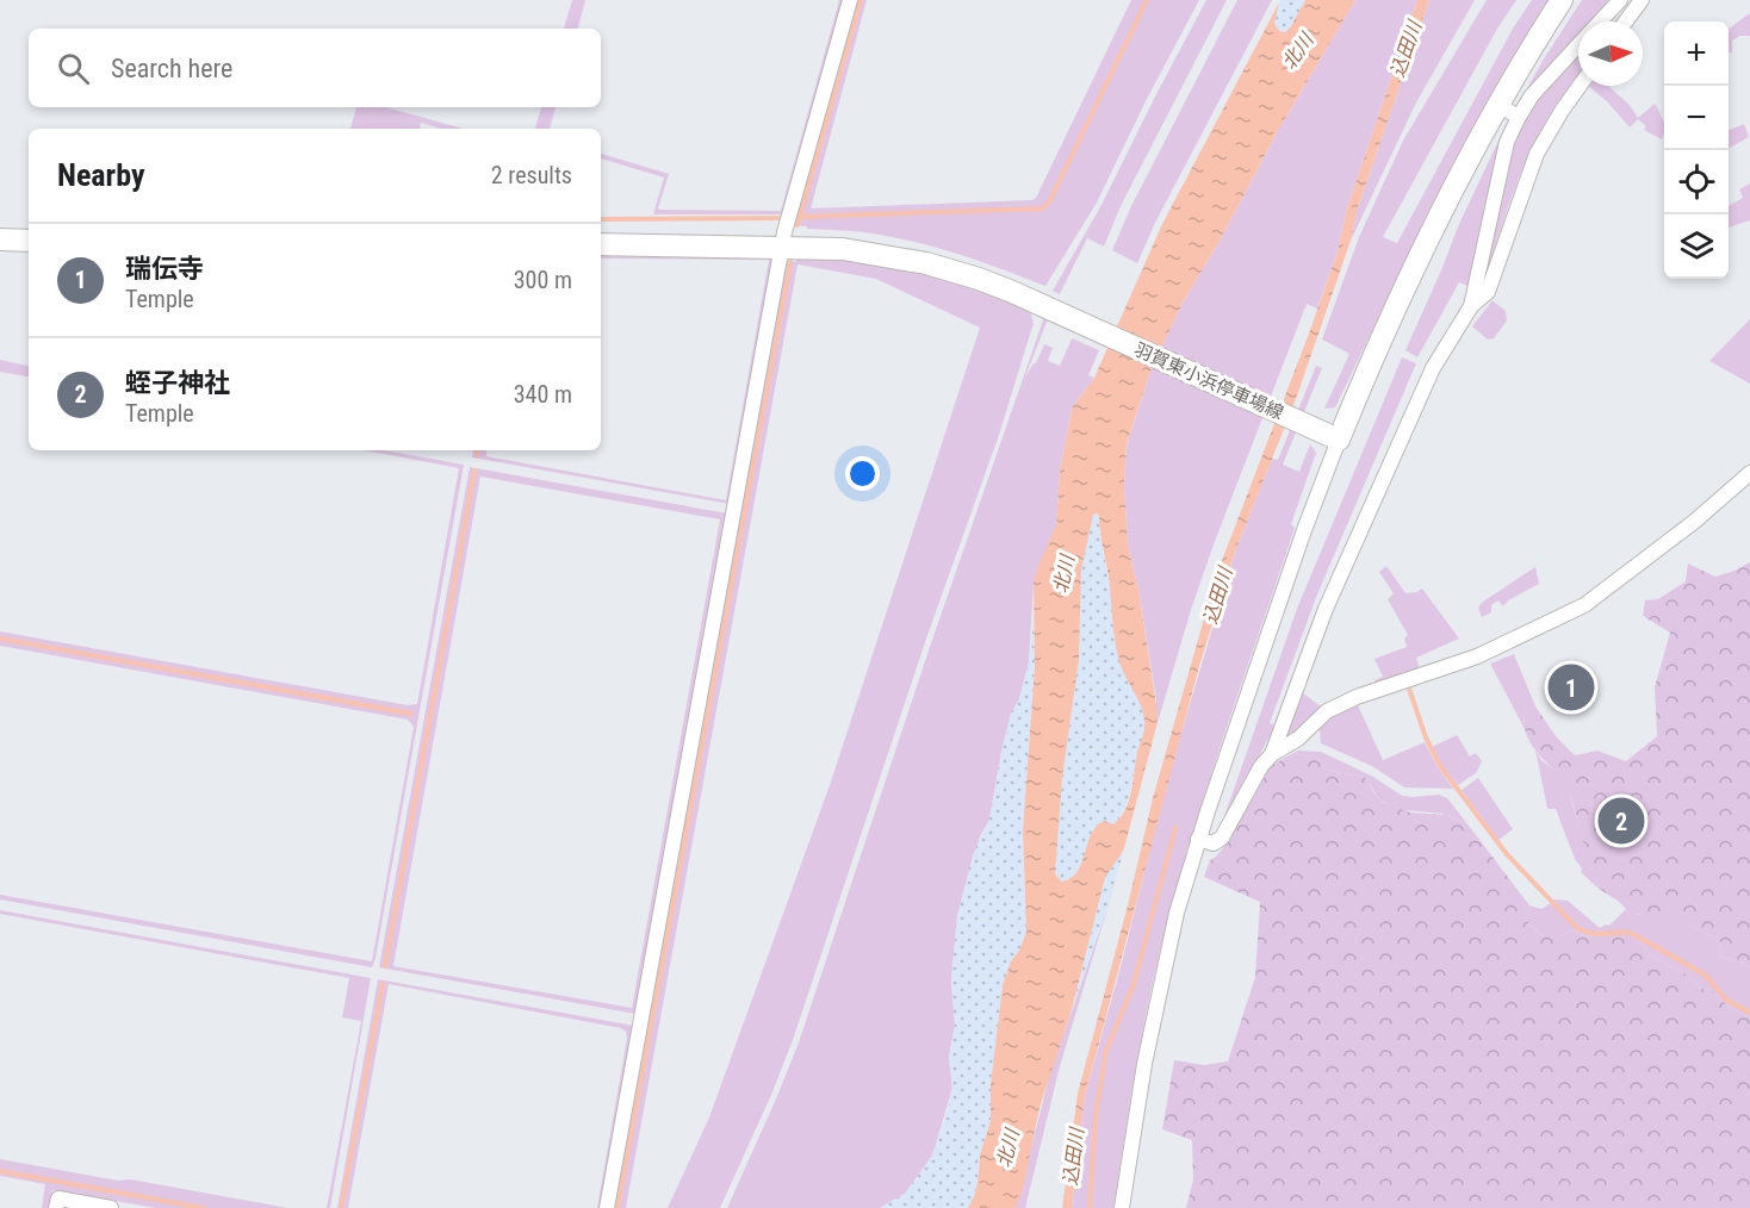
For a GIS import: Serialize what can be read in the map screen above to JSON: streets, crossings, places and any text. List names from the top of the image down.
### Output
{
  "streets": {
    "main road": ["羽賀東小浜停車場線"]
  },
  "water": ["込田川", "北川"],
  "north": "right",
  "page": {
    "map_buttons": ["+", "−"],
    "search": "Search here",
    "heading": ["Nearby", "2 results"],
    "list": [
      {
        "mark": "1",
        "name": "瑞伝寺",
        "note": "Temple",
        "value": "300 m"
      },
      {
        "mark": "2",
        "name": "蛭子神社",
        "note": "Temple",
        "value": "340 m"
      }
    ],
    "pins": ["1", "2"]
  }
}
